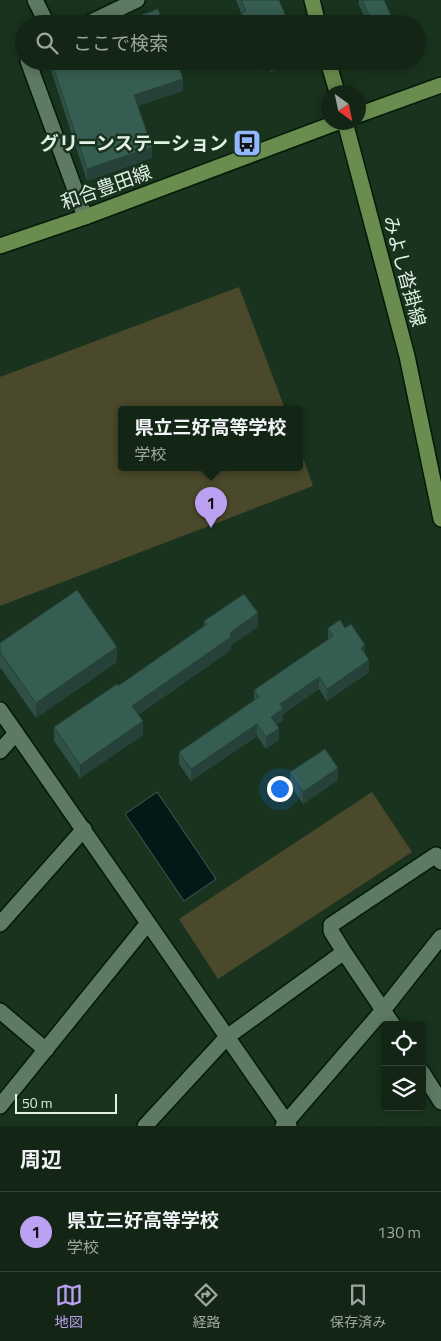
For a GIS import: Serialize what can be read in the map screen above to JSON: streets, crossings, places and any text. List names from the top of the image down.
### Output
{
  "streets": {
    "main road": ["和合豊田線", "みよし沓掛線"]
  },
  "places": {
    "bus stop": ["グリーンステーション"]
  },
  "scale_bar": "50 m",
  "north": "bottom right",
  "page": {
    "search": "ここで検索",
    "popup": ["県立三好高等学校", "学校"],
    "pins": "1",
    "scale": "50 m",
    "heading": "周辺",
    "list": [
      {
        "mark": "1",
        "name": "県立三好高等学校",
        "note": "学校",
        "value": "130 m"
      }
    ],
    "nav": ["地図", "経路", "保存済み"]
  }
}
